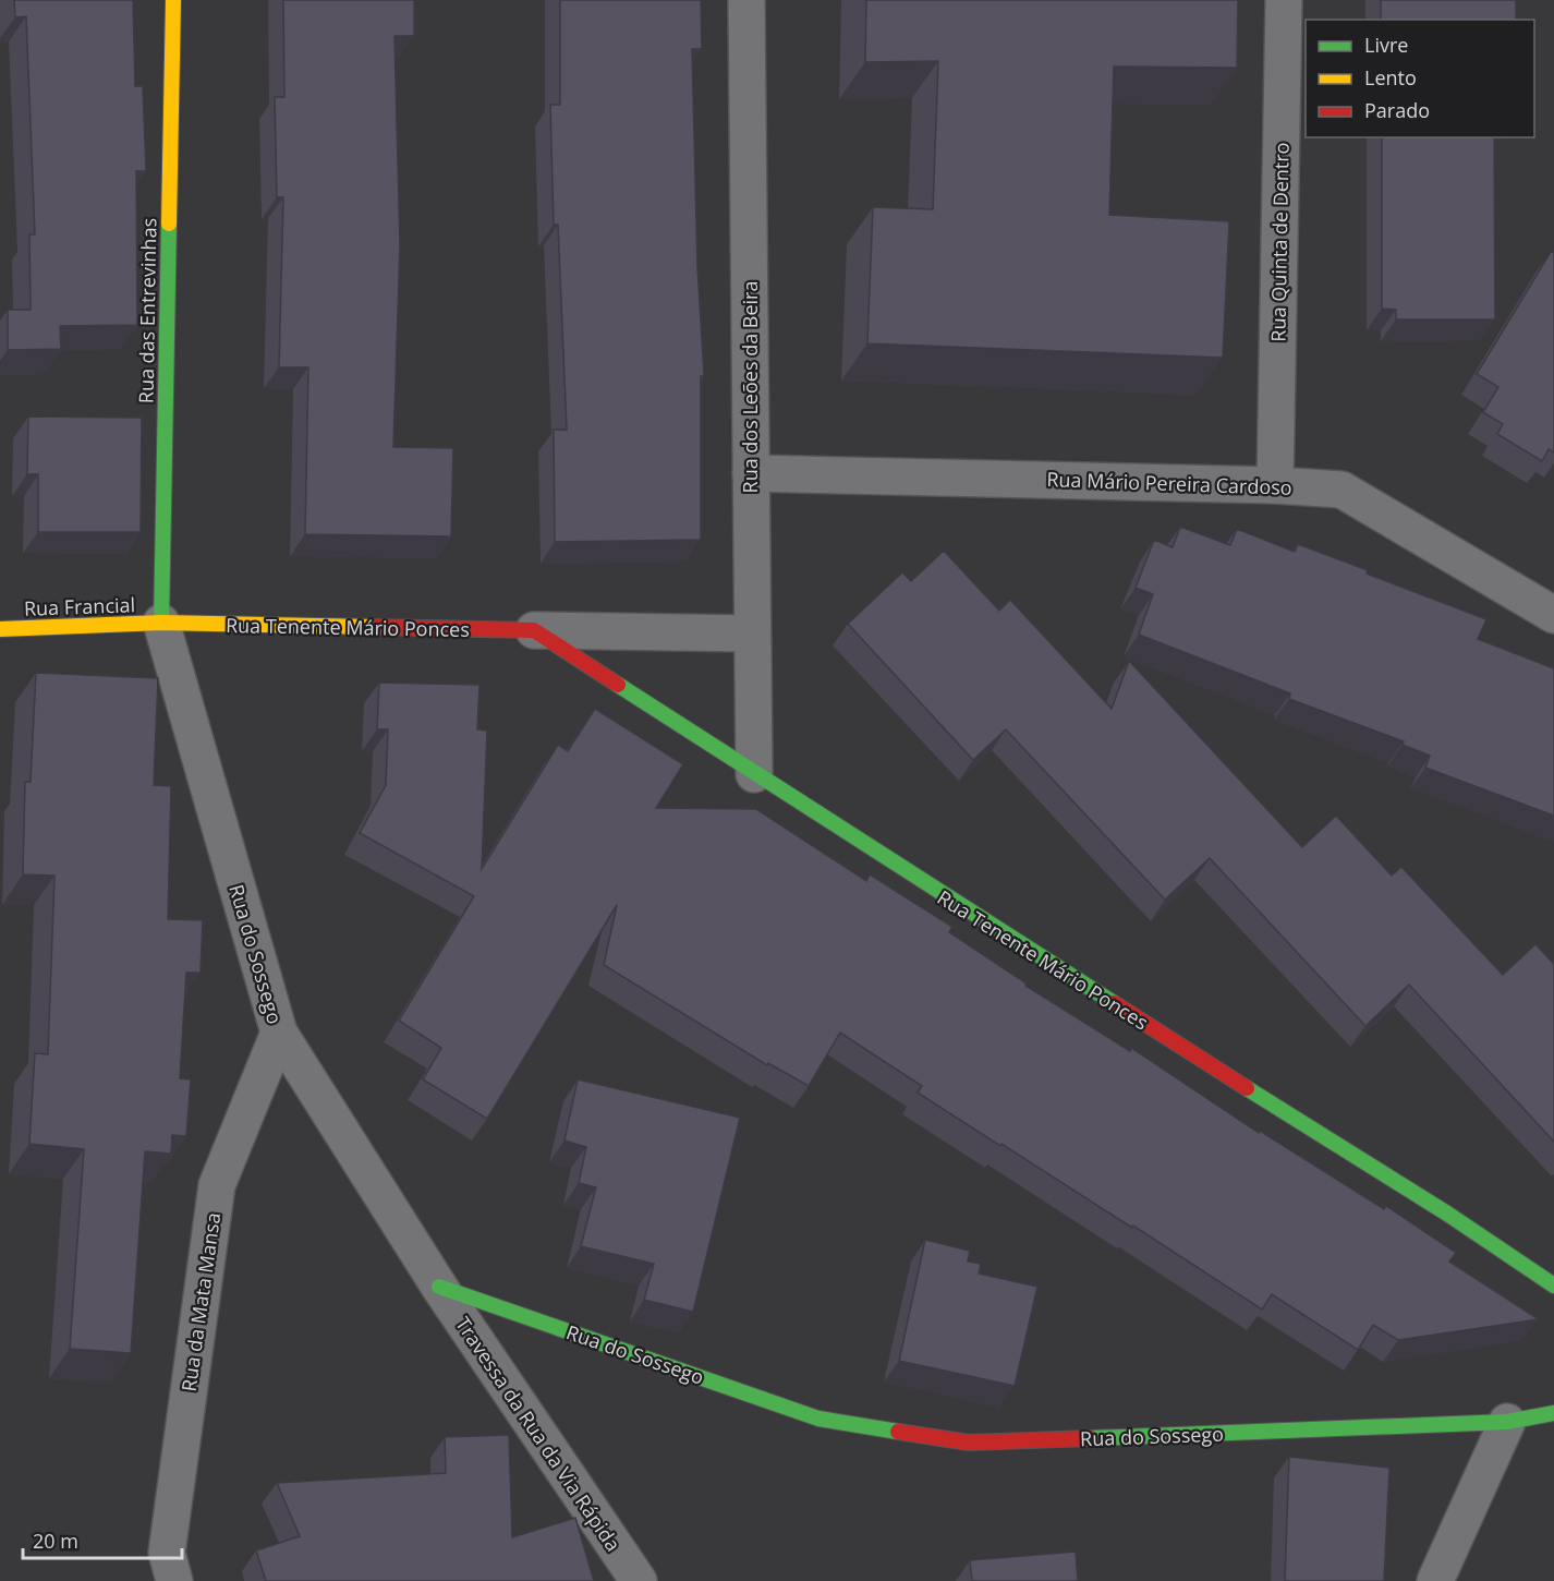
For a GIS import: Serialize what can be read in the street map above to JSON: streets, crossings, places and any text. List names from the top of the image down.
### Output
{
  "streets": {
    "street": [
      "Rua Quinta de Dentro",
      "Rua das Entrevinhas",
      "Rua dos Leões da Beira",
      "Rua Mário Pereira Cardoso",
      "Rua Francial",
      "Rua Tenente Mário Ponces",
      "Rua do Sossego",
      "Rua da Mata Mansa",
      "Travessa da Rua da Via Rápida"
    ]
  },
  "crossings": [
    ["Rua Quinta de Dentro", "Rua Mário Pereira Cardoso"],
    ["Rua das Entrevinhas", "Rua Francial"],
    ["Rua das Entrevinhas", "Rua Tenente Mário Ponces"],
    ["Rua das Entrevinhas", "Rua do Sossego"],
    ["Rua dos Leões da Beira", "Rua Mário Pereira Cardoso"],
    ["Rua dos Leões da Beira", "Rua Tenente Mário Ponces"],
    ["Rua Francial", "Rua Tenente Mário Ponces"],
    ["Rua Francial", "Rua do Sossego"],
    ["Rua Tenente Mário Ponces", "Rua do Sossego"],
    ["Rua do Sossego", "Rua da Mata Mansa"],
    ["Rua do Sossego", "Travessa da Rua da Via Rápida"]
  ],
  "legend": ["Livre", "Lento", "Parado"],
  "scale_bar": "20 m"
}
